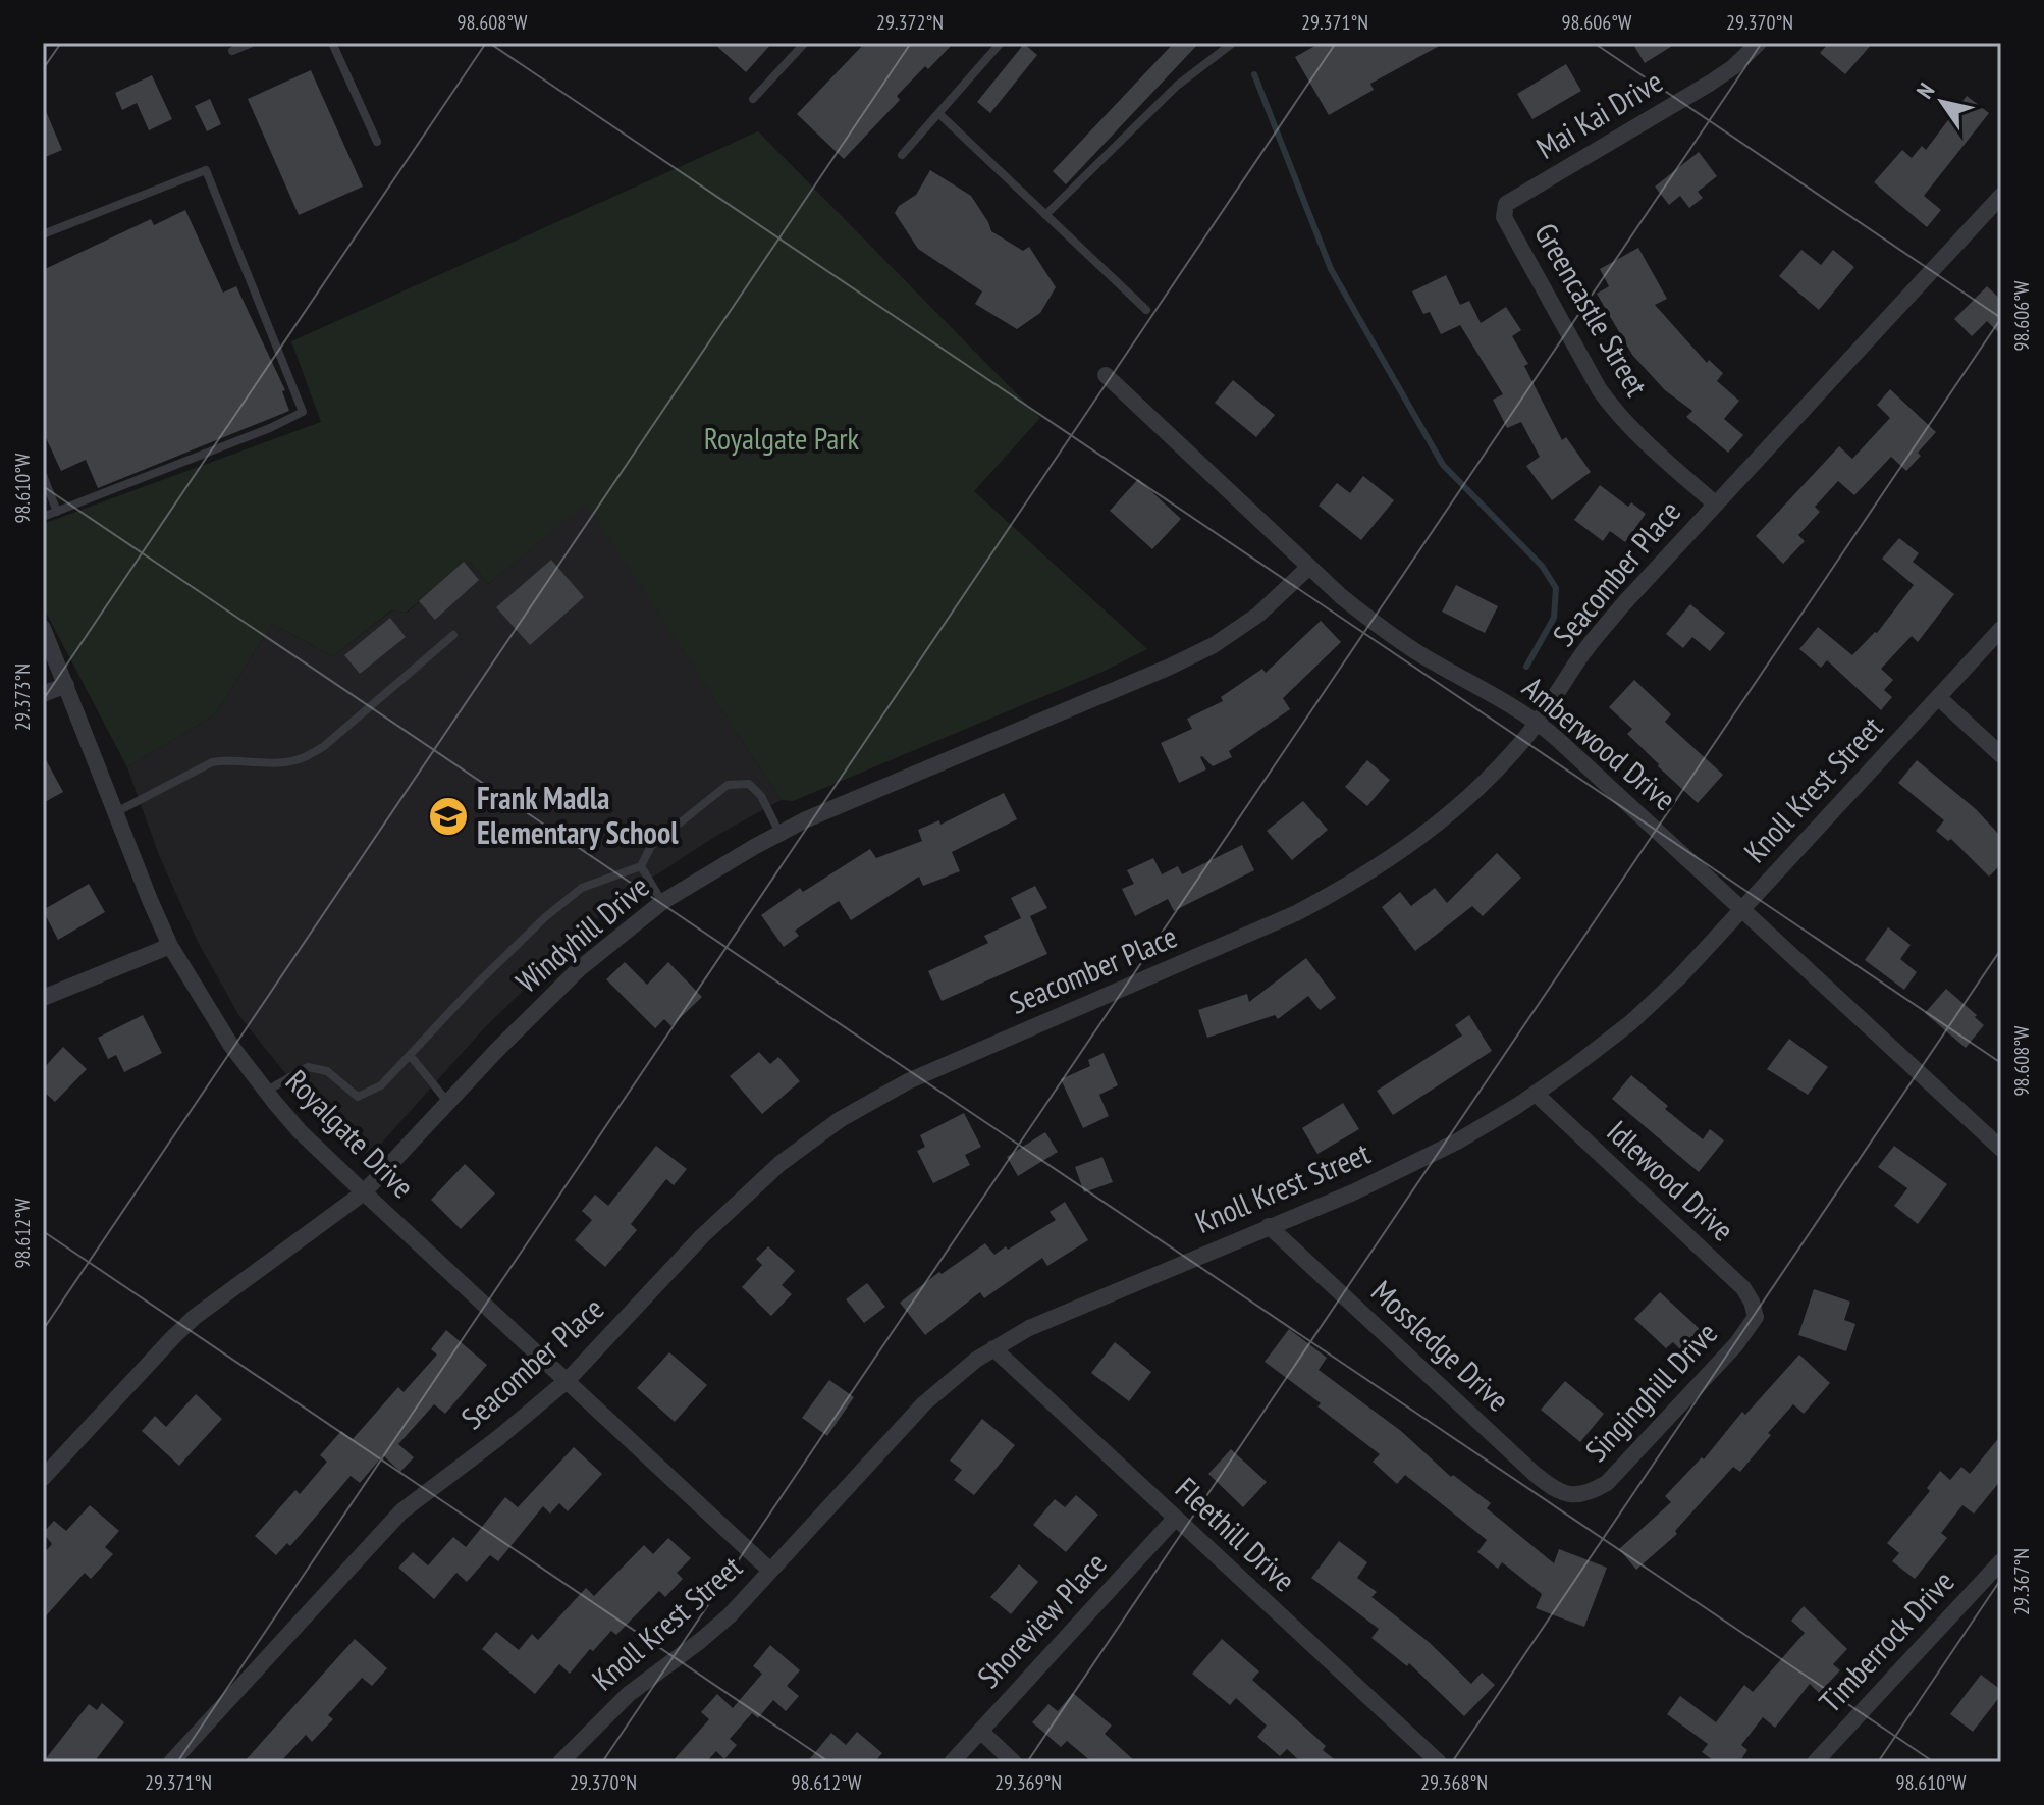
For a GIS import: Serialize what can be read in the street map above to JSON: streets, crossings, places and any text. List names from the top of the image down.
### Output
{
  "streets": {
    "street": [
      "Mai Kai Drive",
      "Greencastle Street",
      "Seacomber Place",
      "Amberwood Drive",
      "Knoll Krest Street",
      "Windyhill Drive",
      "Royalgate Drive",
      "Idlewood Drive",
      "Mossledge Drive",
      "Singinghill Drive",
      "Fleethill Drive",
      "Shoreview Place",
      "Timberrock Drive"
    ]
  },
  "crossings": [
    ["Mai Kai Drive", "Greencastle Street"],
    ["Greencastle Street", "Seacomber Place"],
    ["Seacomber Place", "Amberwood Drive"],
    ["Seacomber Place", "Royalgate Drive"],
    ["Amberwood Drive", "Knoll Krest Street"],
    ["Amberwood Drive", "Windyhill Drive"],
    ["Knoll Krest Street", "Royalgate Drive"],
    ["Knoll Krest Street", "Idlewood Drive"],
    ["Knoll Krest Street", "Mossledge Drive"],
    ["Knoll Krest Street", "Fleethill Drive"],
    ["Windyhill Drive", "Royalgate Drive"],
    ["Idlewood Drive", "Singinghill Drive"],
    ["Mossledge Drive", "Singinghill Drive"],
    ["Fleethill Drive", "Shoreview Place"]
  ],
  "parks": ["Royalgate Park"],
  "places": {
    "school or university": ["Frank Madla Elementary School"]
  },
  "north": "top left",
  "coordinates": [
    "98.608°W",
    "29.372°N",
    "29.371°N",
    "98.606°W",
    "29.370°N",
    "98.610°W",
    "29.373°N",
    "98.612°W",
    "29.367°N",
    "29.369°N",
    "29.368°N"
  ]
}
